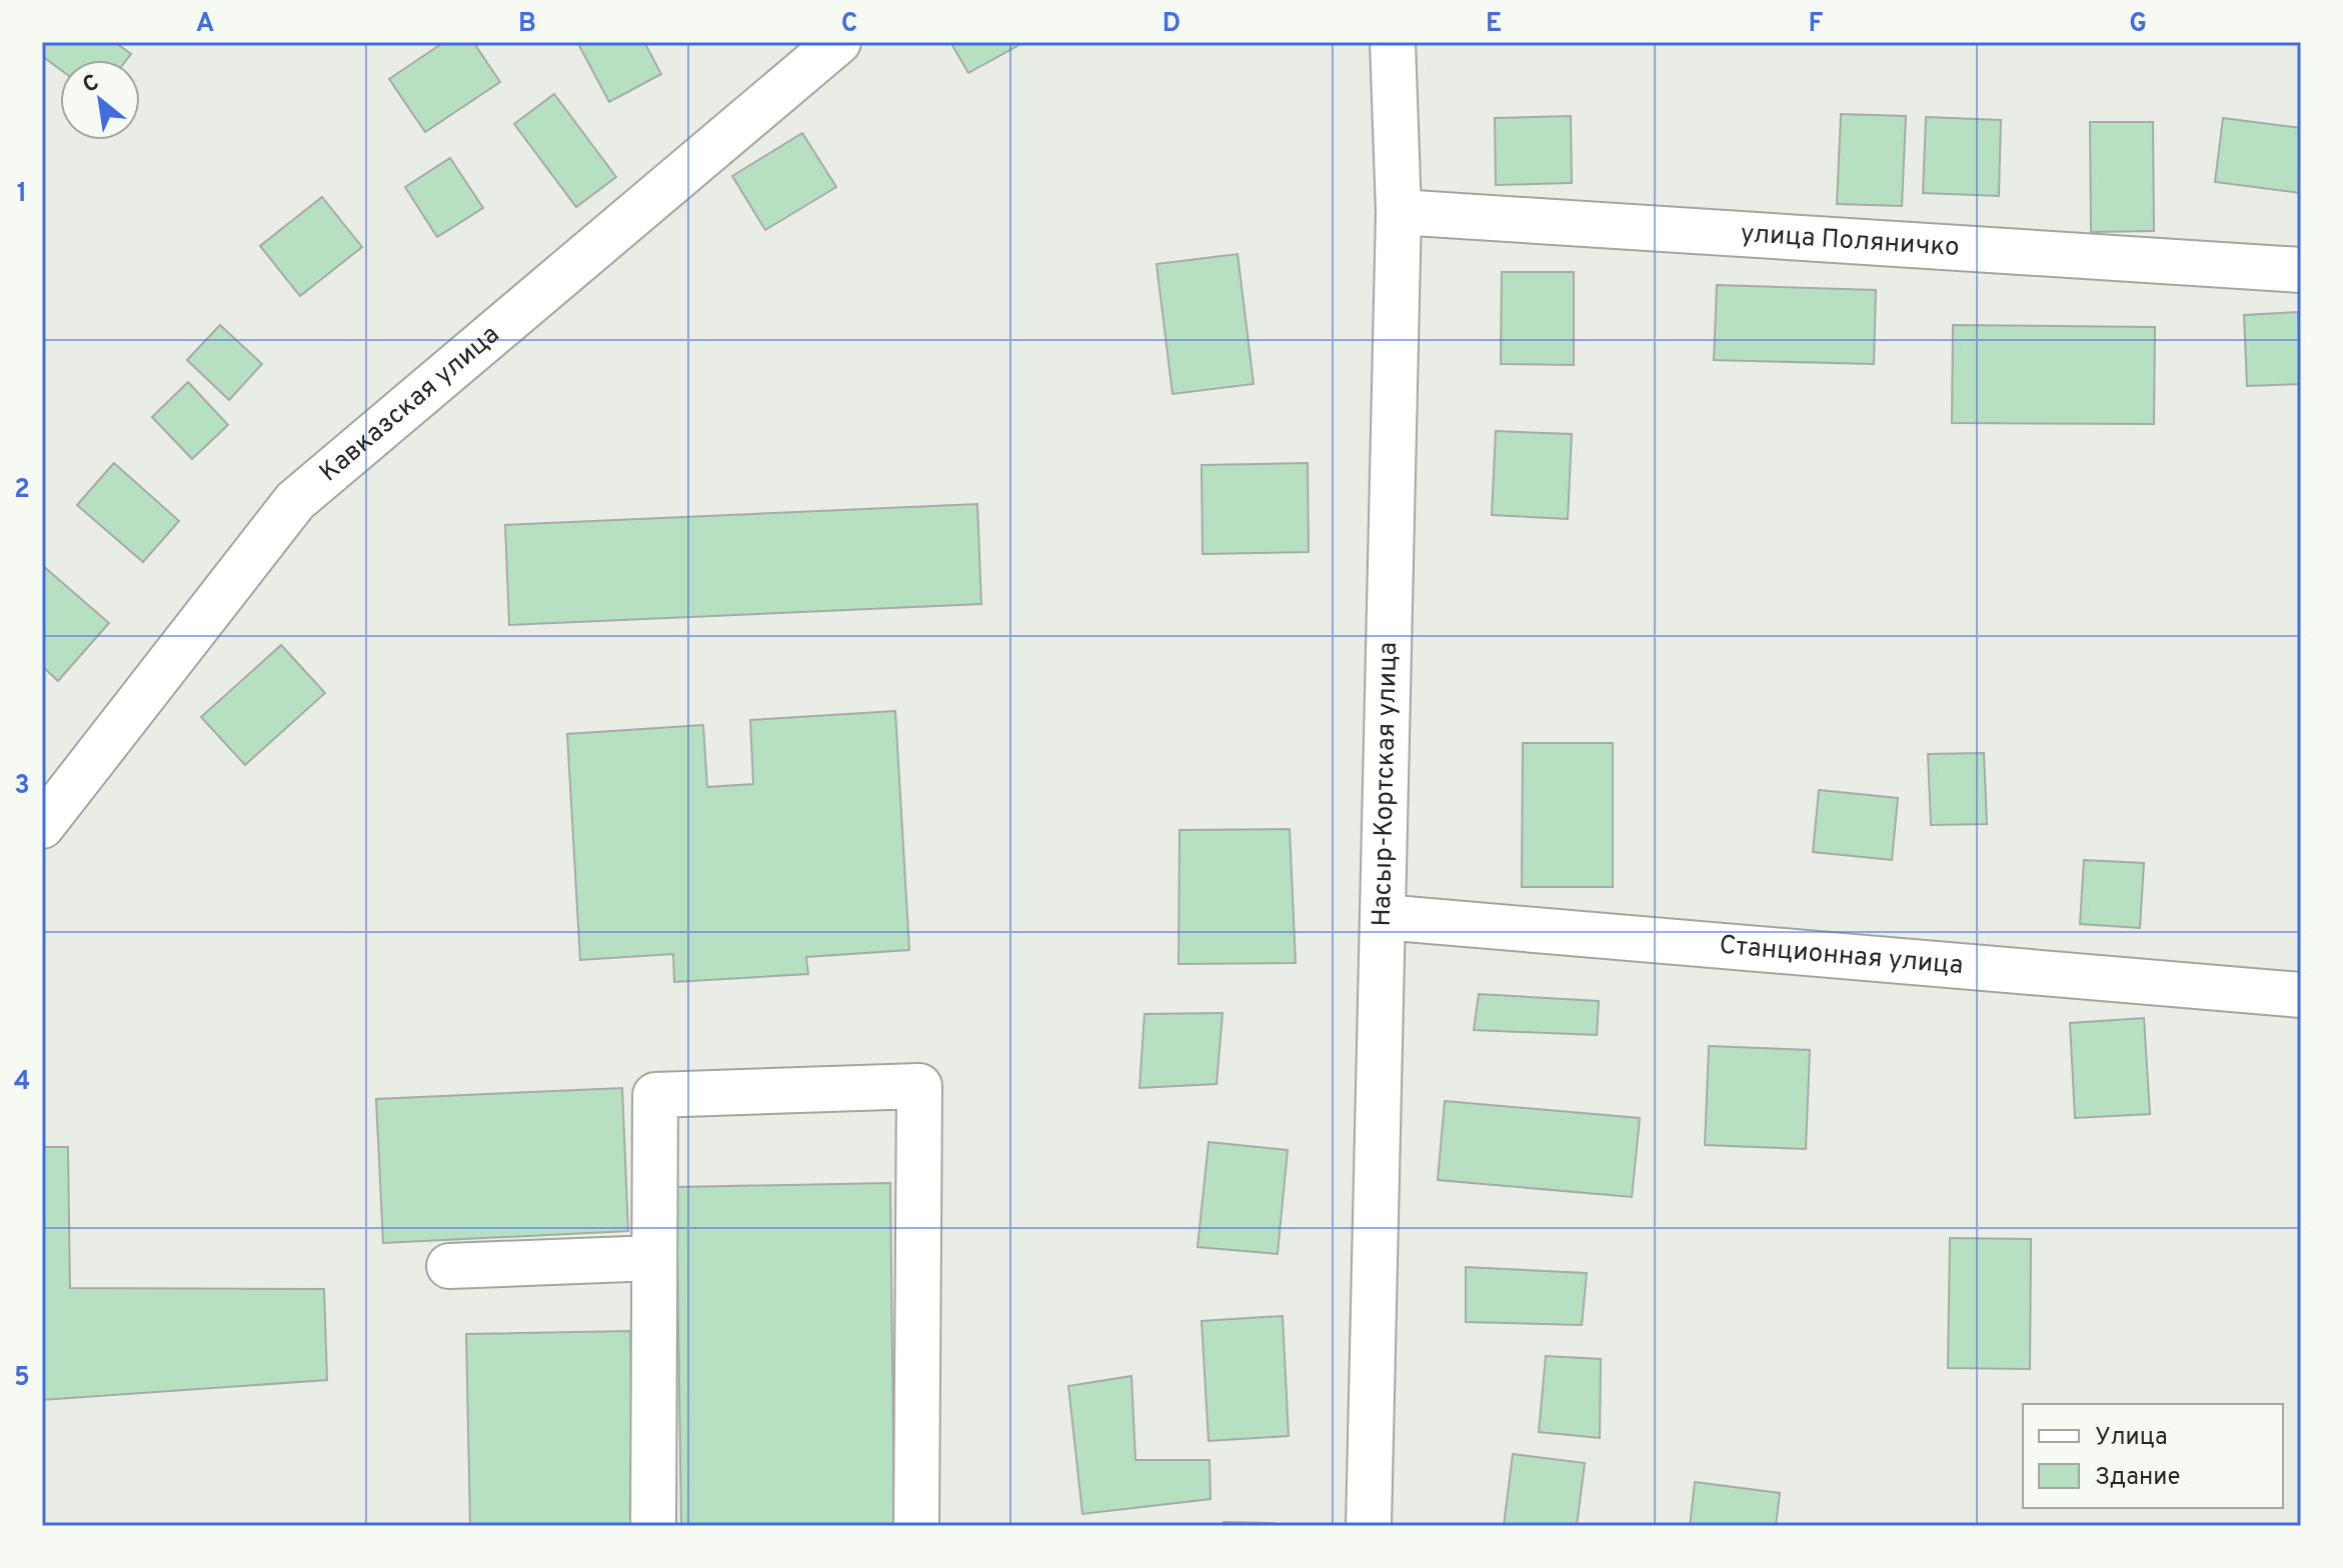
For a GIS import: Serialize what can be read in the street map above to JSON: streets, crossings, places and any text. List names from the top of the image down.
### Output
{
  "streets": {
    "street": [
      "улица Поляничко",
      "Кавказская улица",
      "Насыр-Кортская улица",
      "Станционная улица"
    ]
  },
  "crossings": [
    ["улица Поляничко", "Насыр-Кортская улица"],
    ["Насыр-Кортская улица", "Станционная улица"]
  ],
  "legend": ["Улица", "Здание"],
  "north": "top left",
  "grid": {
    "columns": [
      "A",
      "B",
      "C",
      "D",
      "E",
      "F",
      "G"
    ],
    "rows": [
      "1",
      "2",
      "3",
      "4",
      "5"
    ]
  }
}
